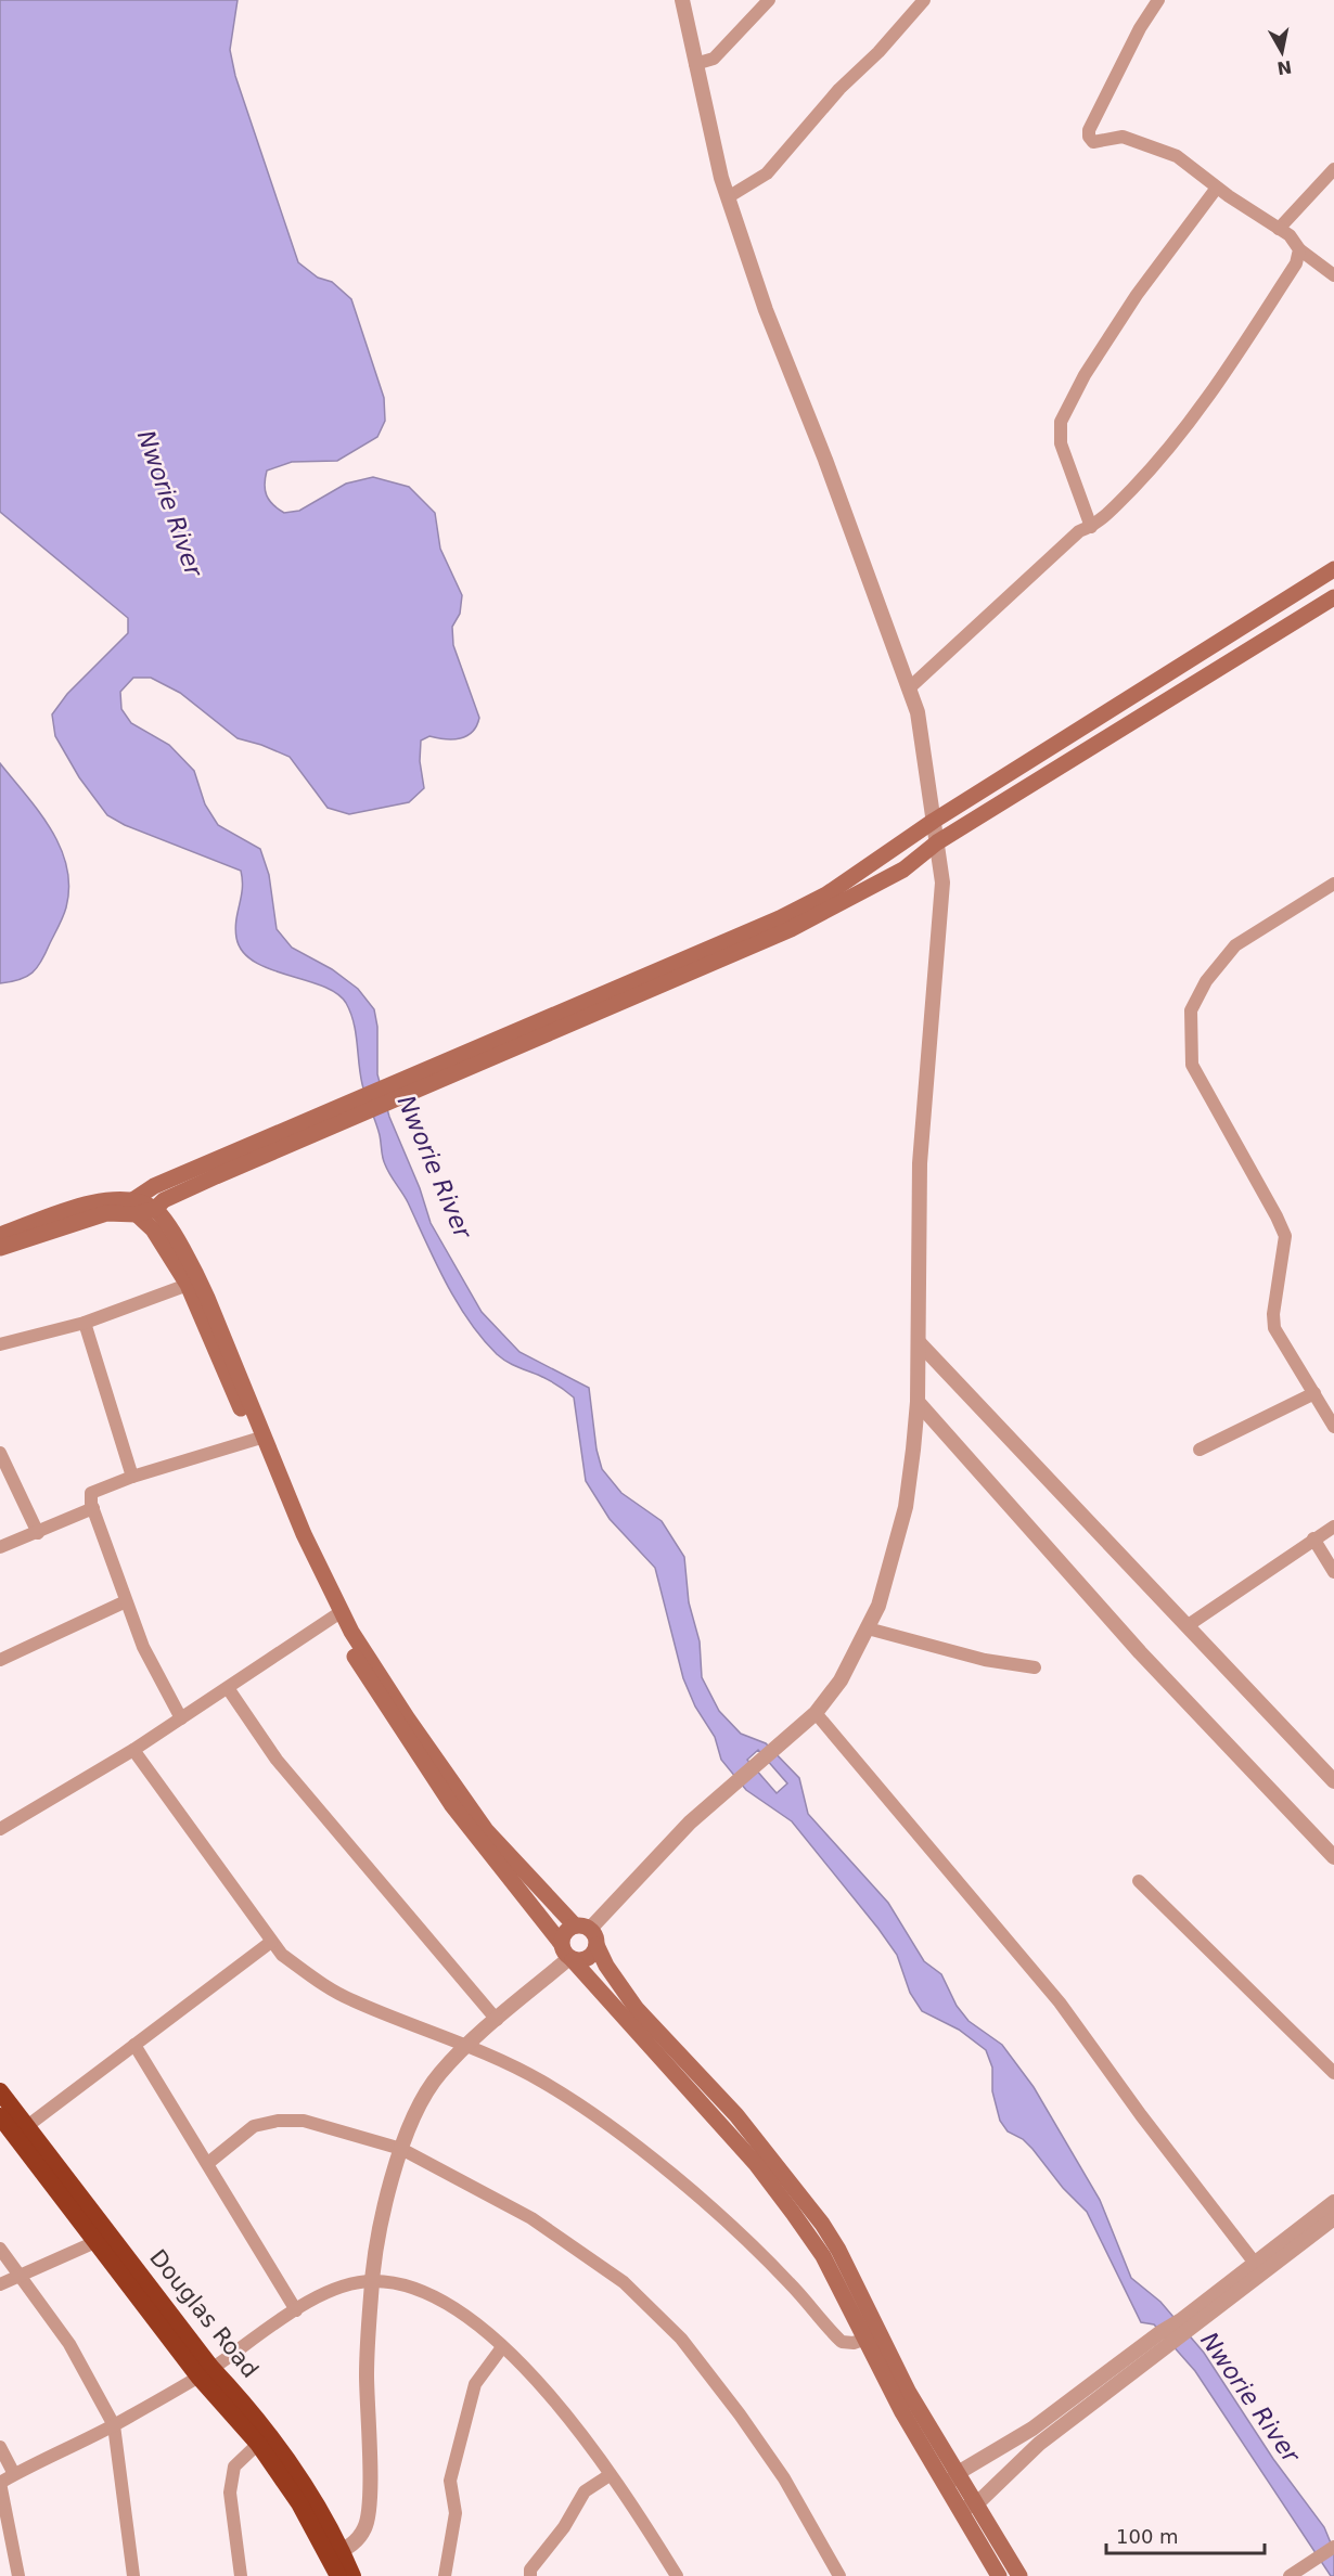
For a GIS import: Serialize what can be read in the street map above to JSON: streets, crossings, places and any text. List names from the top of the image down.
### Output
{
  "streets": {
    "highway": ["Douglas Road"]
  },
  "water": ["Nworie River"],
  "scale_bar": "100 m",
  "north": "bottom"
}
